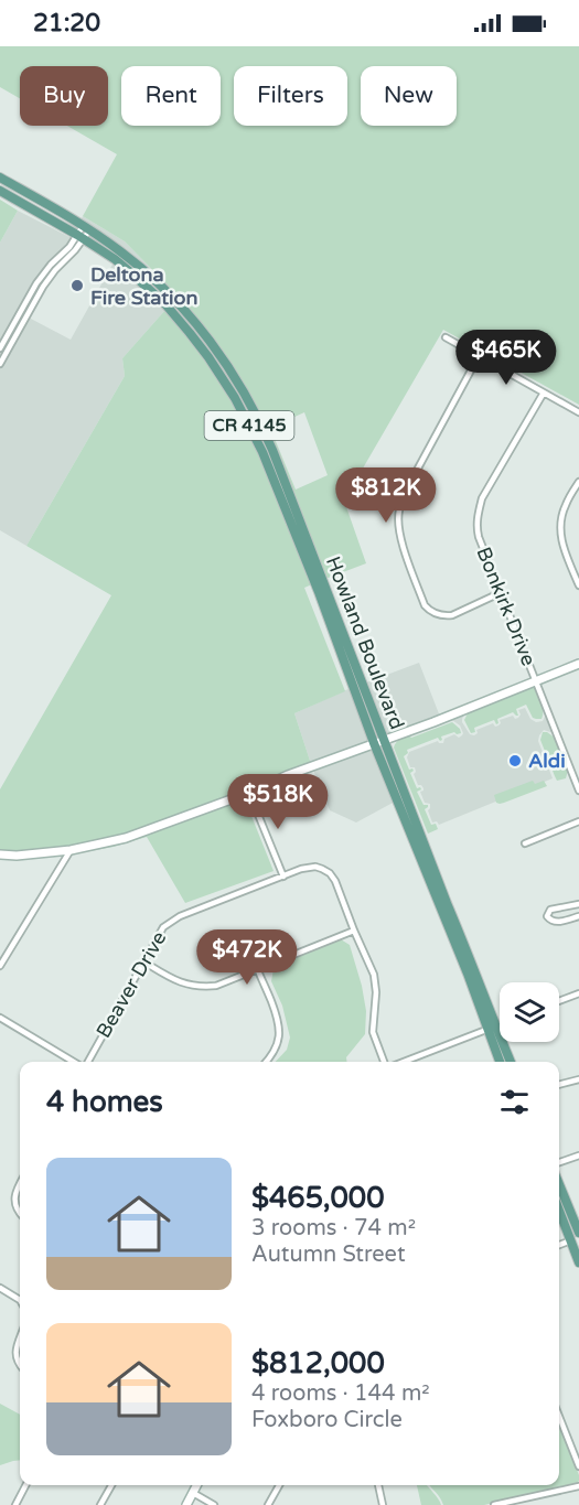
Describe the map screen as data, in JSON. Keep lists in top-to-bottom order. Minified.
{"streets":{"main road":["CR 4145","Howland Boulevard"],"street":["Bonkirk Drive","Beaver Drive"]},"places":["Deltona Fire Station","Aldi"],"page":{"status":"21:20","chip":["Buy","Rent","Filters","New"],"price":["$465K","$812K","$518K","$472K"],"heading":"4 homes","list":[{"name":"$465,000","note":"3 rooms · 74 m² · Autumn Street"},{"name":"$812,000","note":"4 rooms · 144 m² · Foxboro Circle"}]}}
